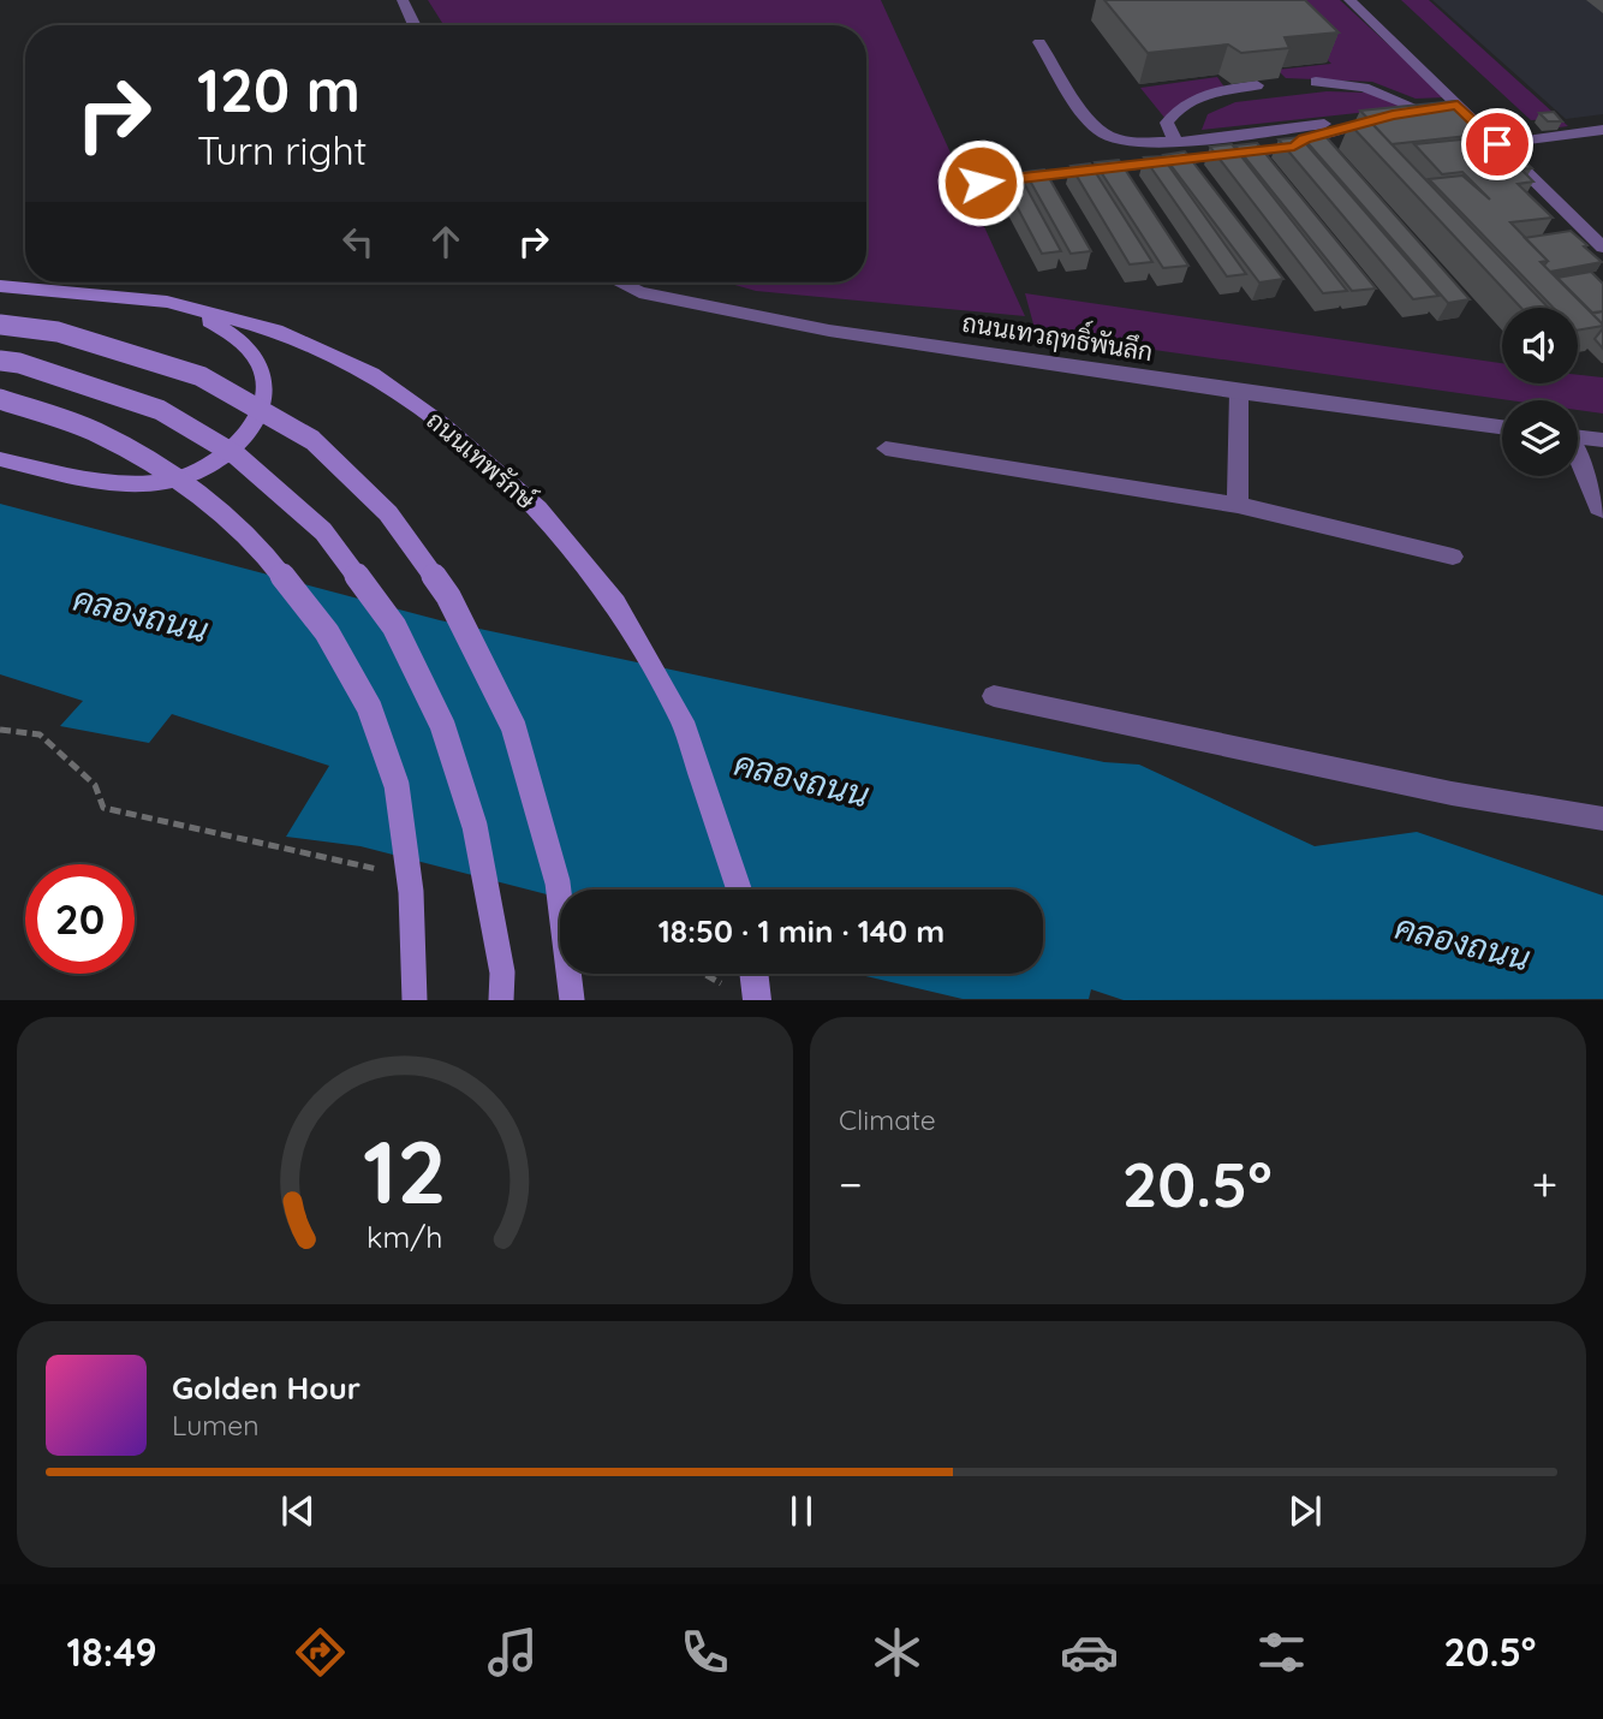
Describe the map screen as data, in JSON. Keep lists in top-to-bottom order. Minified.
{"streets":{"main road":["ถนนเทพรักษ์"],"street":["ถนนเทวฤทธิ์พันลึก"]},"water":["คลองถนน"],"page":{"turn":["120 m","Turn right"],"limit":"20","trip":"18:50 · 1 min · 140 m","tile":"Climate","heat":["−","20.5°","+"],"song":["Golden Hour","Lumen"],"tabs":["18:49","20.5°"],"gauge":["12","km/h"]}}
